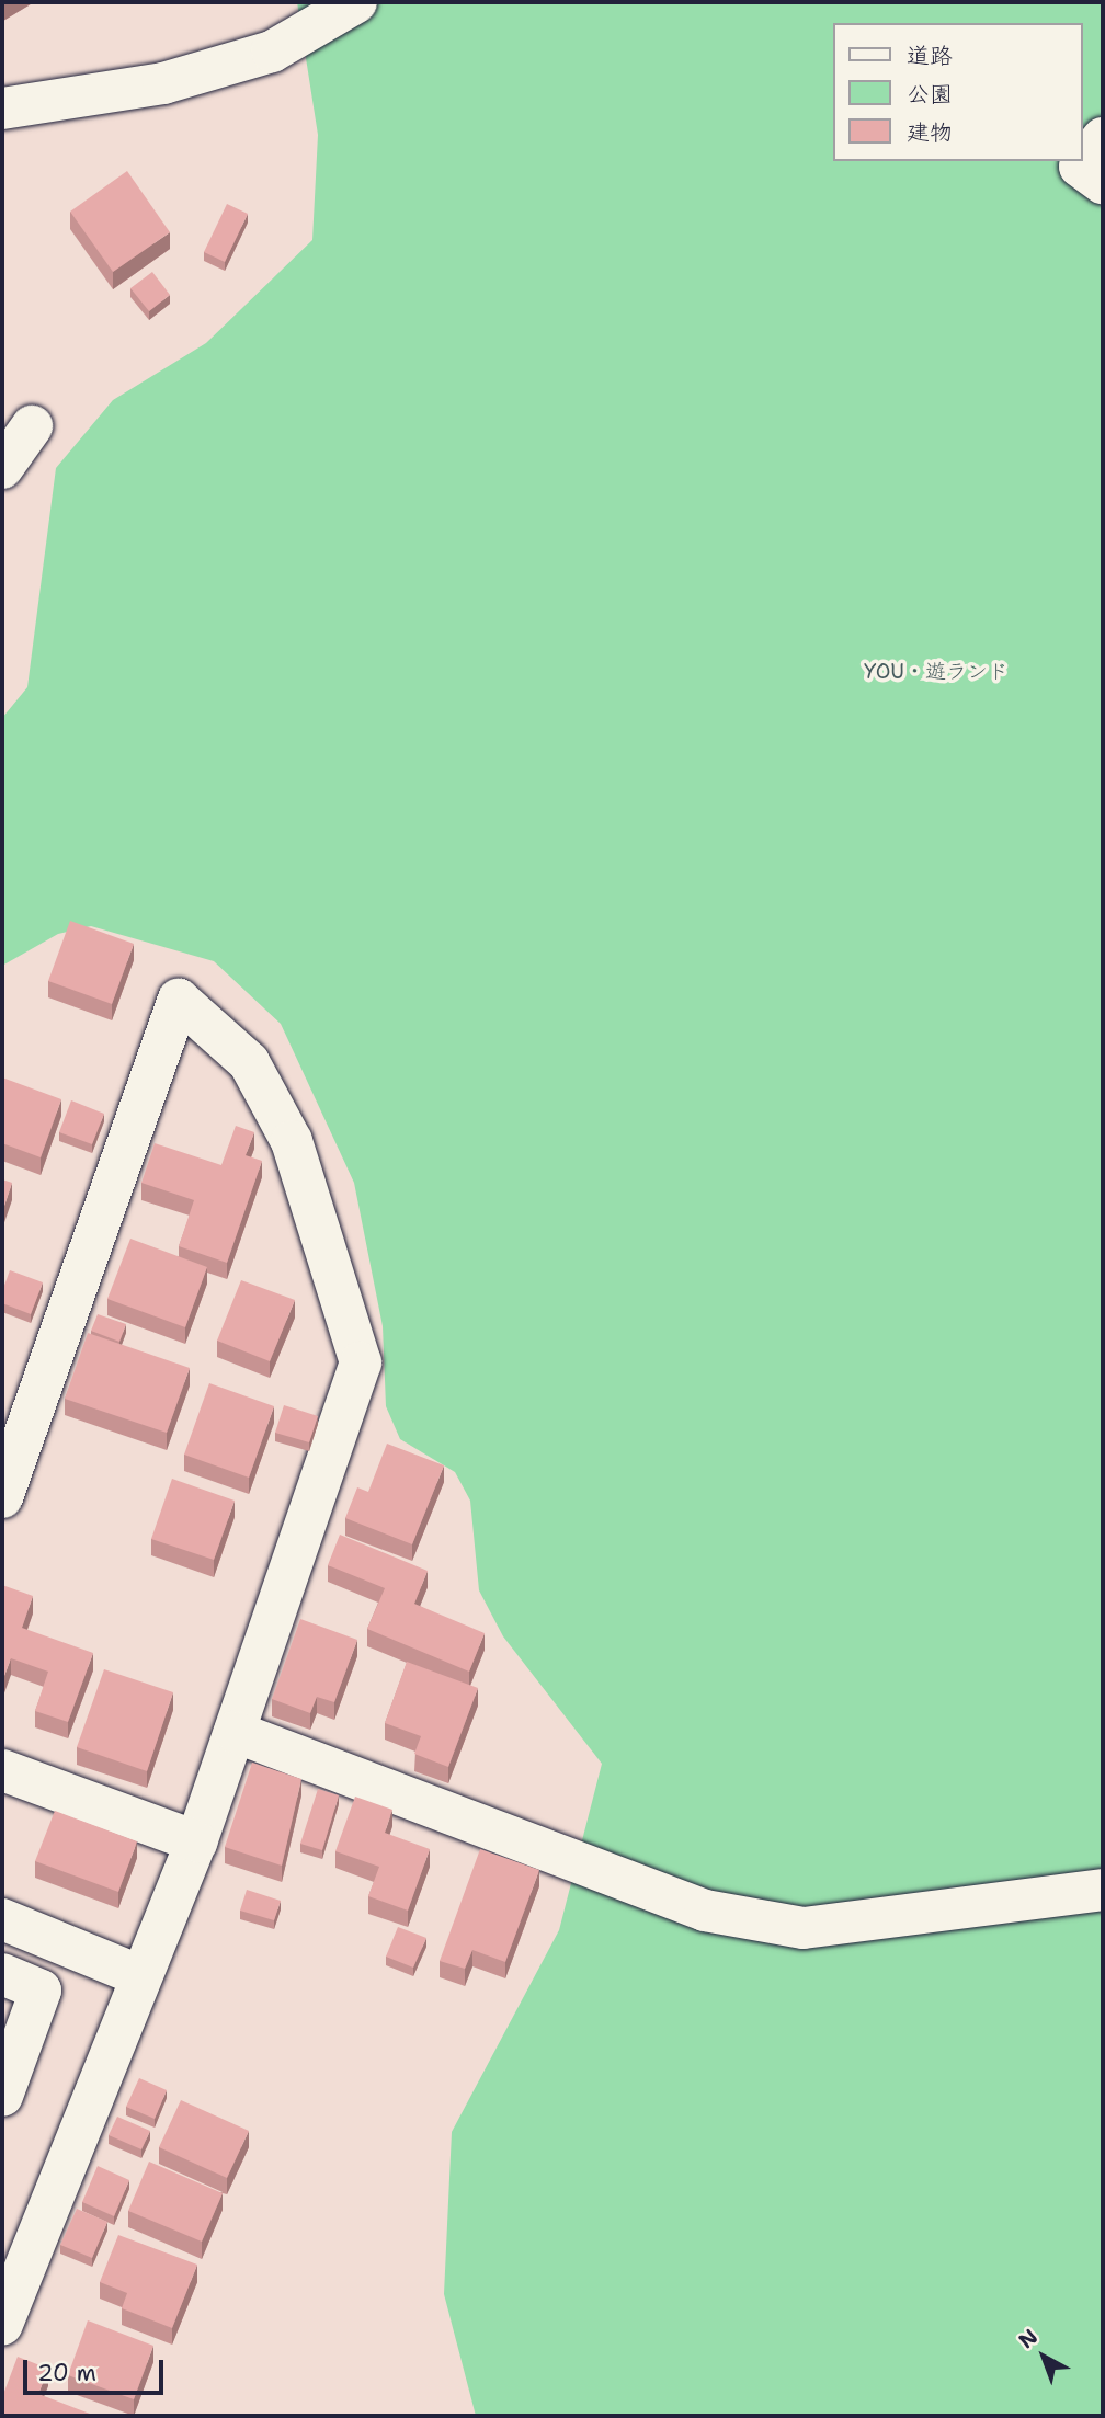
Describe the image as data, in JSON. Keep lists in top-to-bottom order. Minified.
{"parks":["YOU・遊ランド"],"legend":["道路","公園","建物"],"scale_bar":"20 m","north":"top left"}
